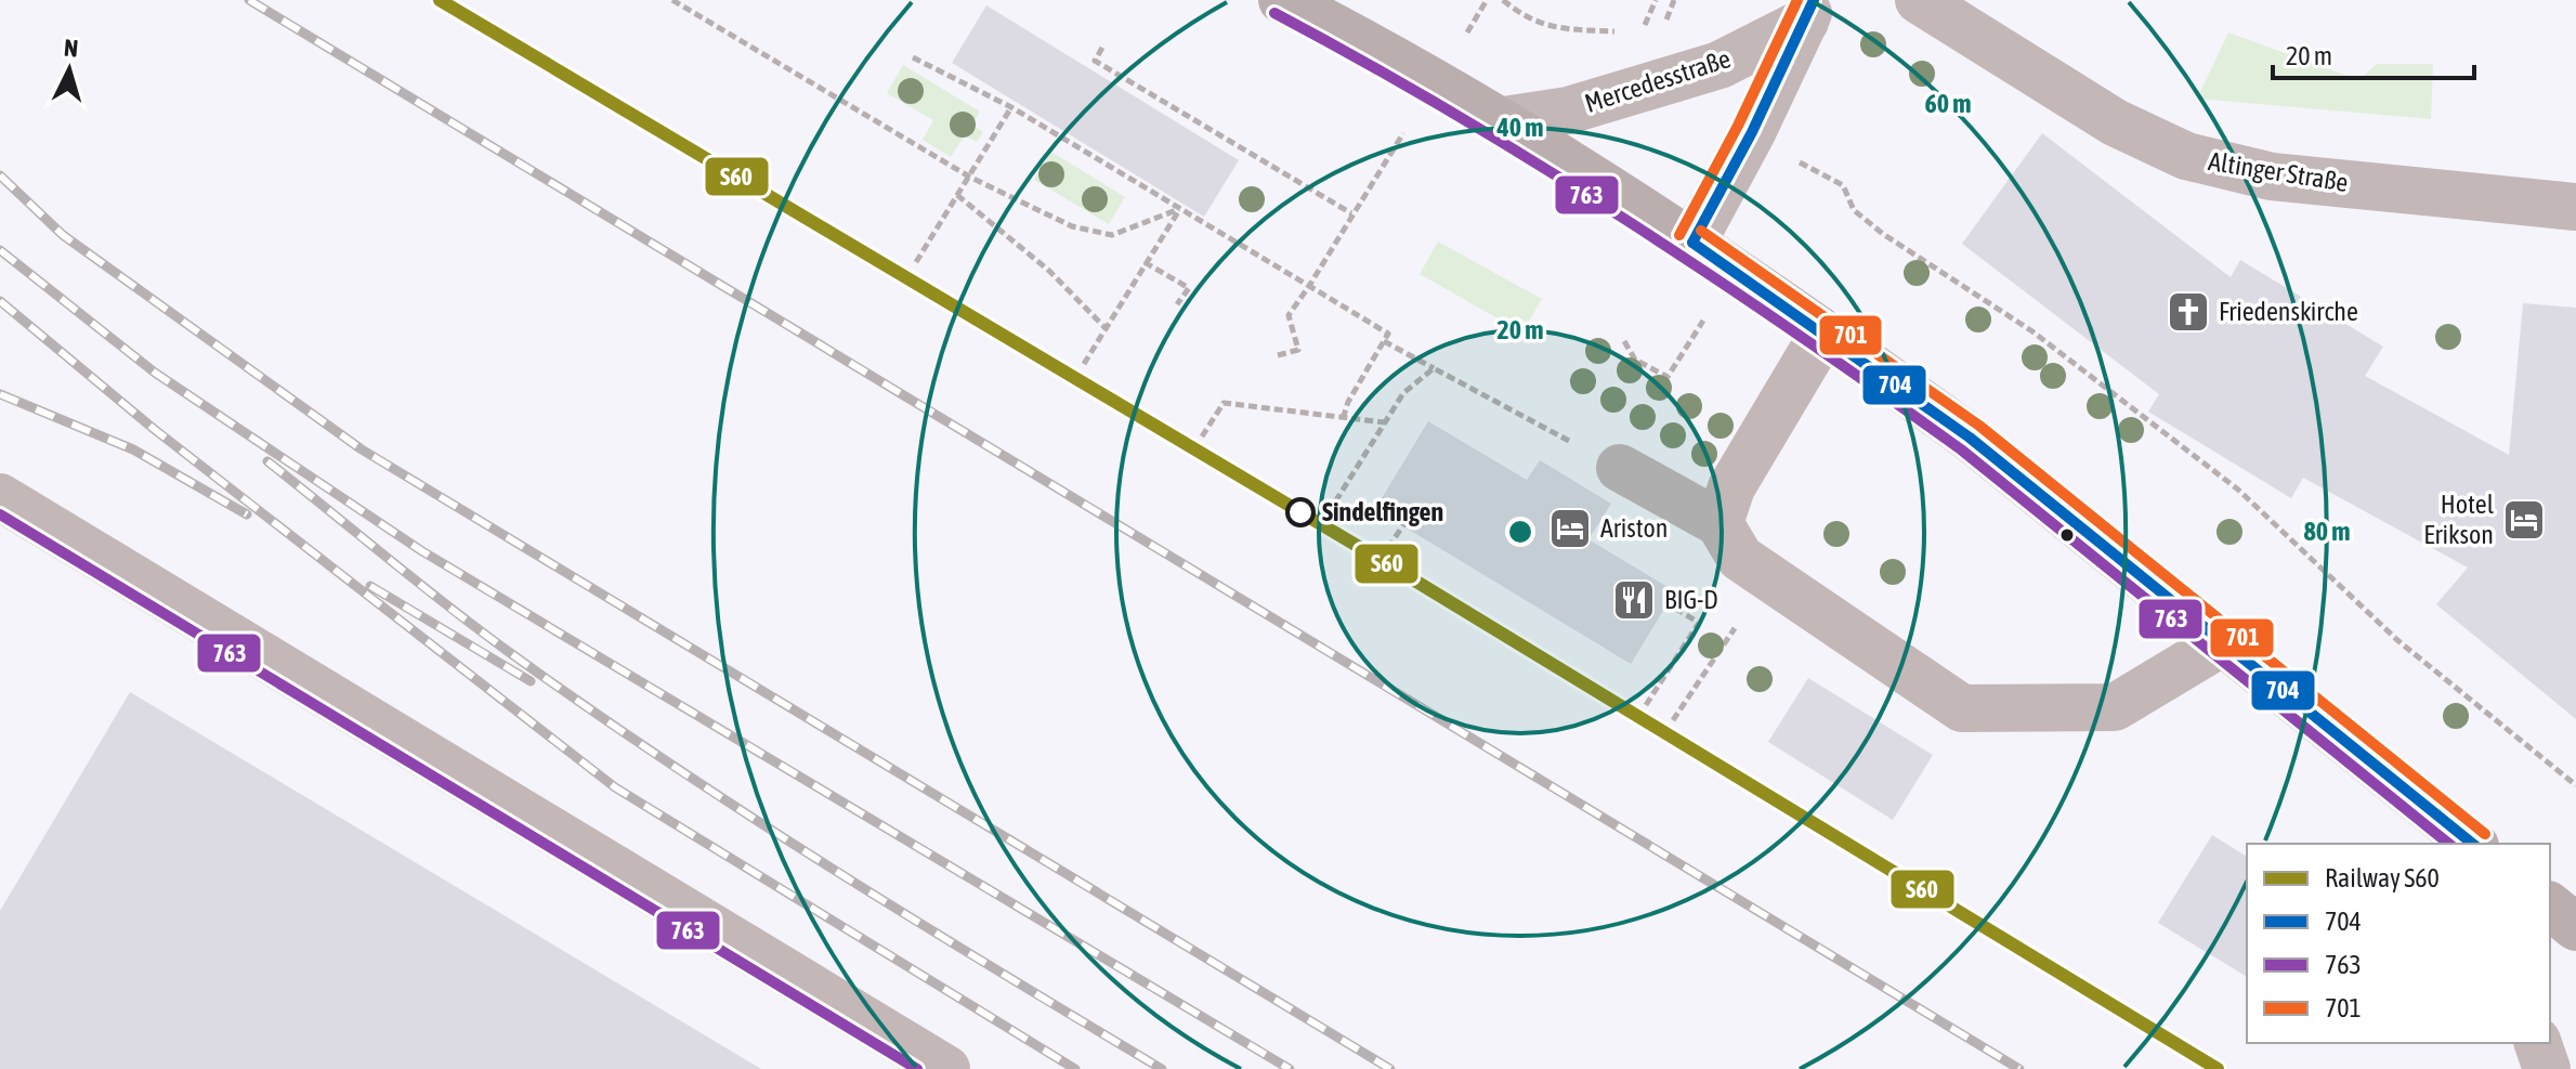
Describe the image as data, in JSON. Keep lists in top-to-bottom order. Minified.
{"streets":{"street":["Mercedesstraße","Altinger Straße"]},"places":{"church":["Friedenskirche"],"other":["Sindelfingen"],"hotel":["Hotel Erikson","Ariston"],"restaurant":["BIG-D"]},"lines":["rail line S60","transit line 704","transit line 701","transit line 763"],"legend":["Railway S60","704","763","701"],"scale_bar":"20 m","north":"top","rings":["60 m","40 m","20 m","80 m"]}
